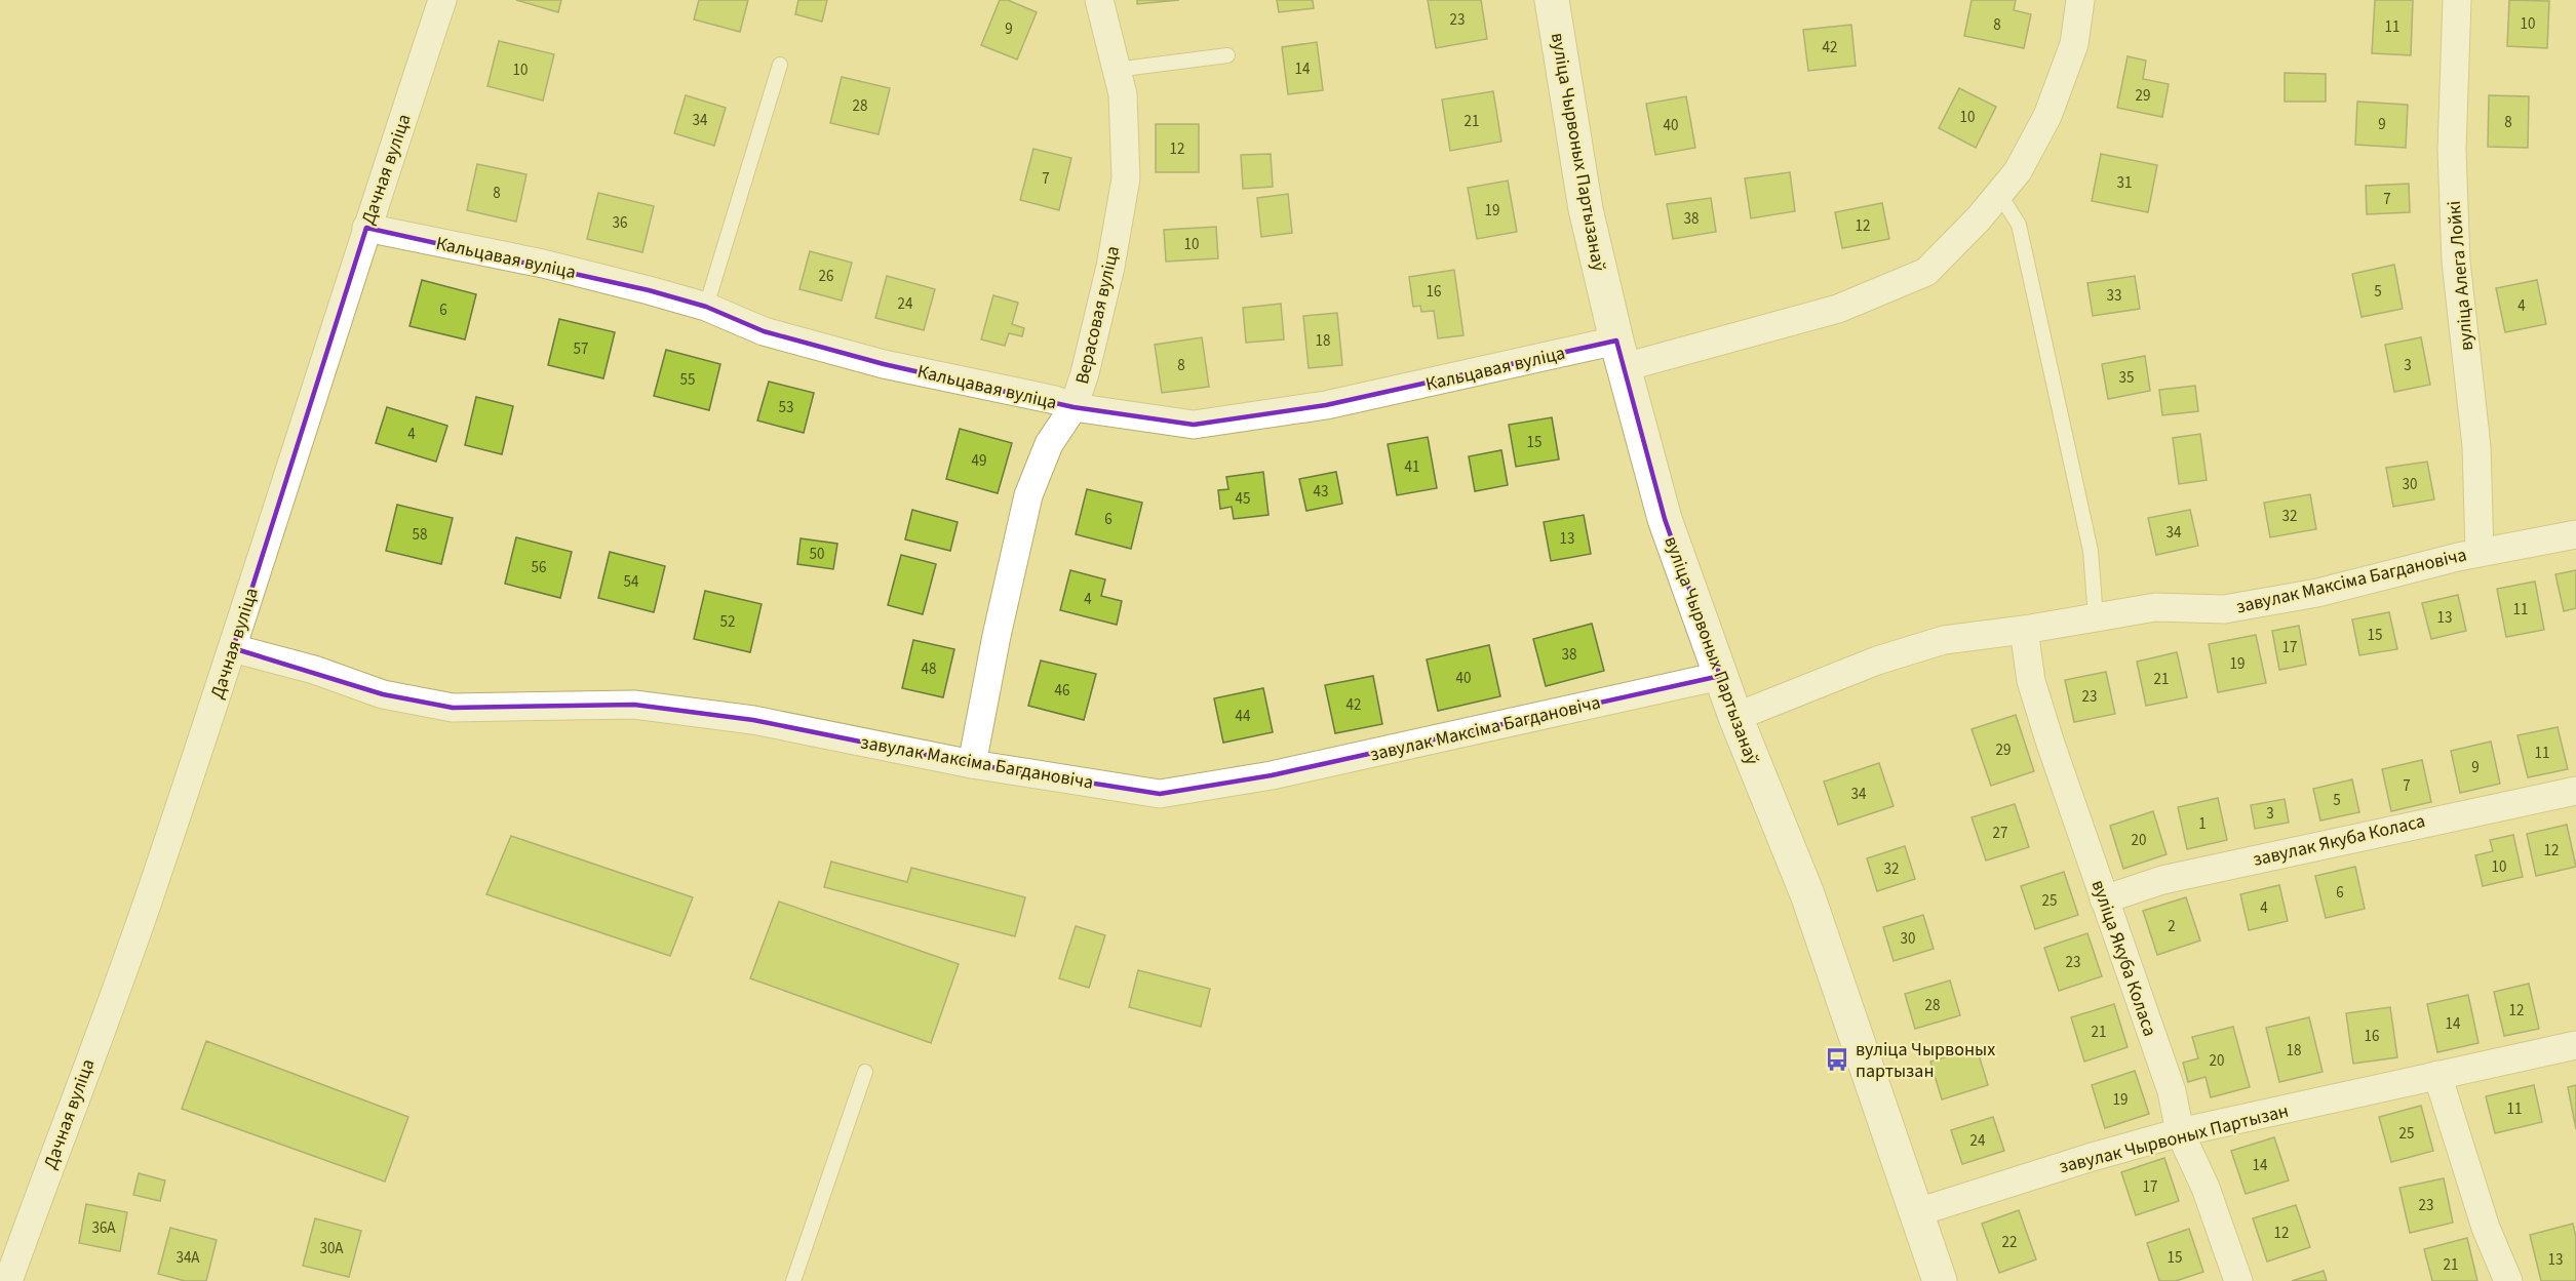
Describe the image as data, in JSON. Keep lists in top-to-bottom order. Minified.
{"streets":{"street":["вуліца Чырвоных Партызанаў","Дачная вуліца","Кальцавая вуліца","вуліца Алега Лойкі","Верасовая вуліца","завулак Максіма Багдановіча","завулак Якуба Коласа","вуліца Якуба Коласа","завулак Чырвоных Партызан"]},"crossings":[["вуліца Чырвоных Партызанаў","Кальцавая вуліца"],["вуліца Чырвоных Партызанаў","завулак Максіма Багдановіча"],["вуліца Чырвоных Партызанаў","завулак Чырвоных Партызан"],["Дачная вуліца","Кальцавая вуліца"],["Дачная вуліца","завулак Максіма Багдановіча"],["Кальцавая вуліца","Верасовая вуліца"],["вуліца Алега Лойкі","завулак Максіма Багдановіча"],["Верасовая вуліца","завулак Максіма Багдановіча"],["завулак Максіма Багдановіча","вуліца Якуба Коласа"],["завулак Якуба Коласа","вуліца Якуба Коласа"],["вуліца Якуба Коласа","завулак Чырвоных Партызан"]],"places":{"bus stop":["вуліца Чырвоных партызан"]},"house_numbers":["23","10","8","11","9","42","14","10","29","28","10","34","21","8","9","40","12","7","31","8","7","19","38","36","12","10","26","16","5","33","24","4","6","18","57","8","3","35","55","53","4","15","49","41","30","43","45","32","6","34","58","13","50","56","54","4","11","13","52","15","17","38","19","48","40","21","46","23","42","44","29","11","9","7","34","5","3","1","27","20","12","10","32","6","25","4","2","30","23","28","12","14","21","16","18","20","19","11","25","24","14","17","23","36А","12","22","30А","34А","15","13","21"]}
